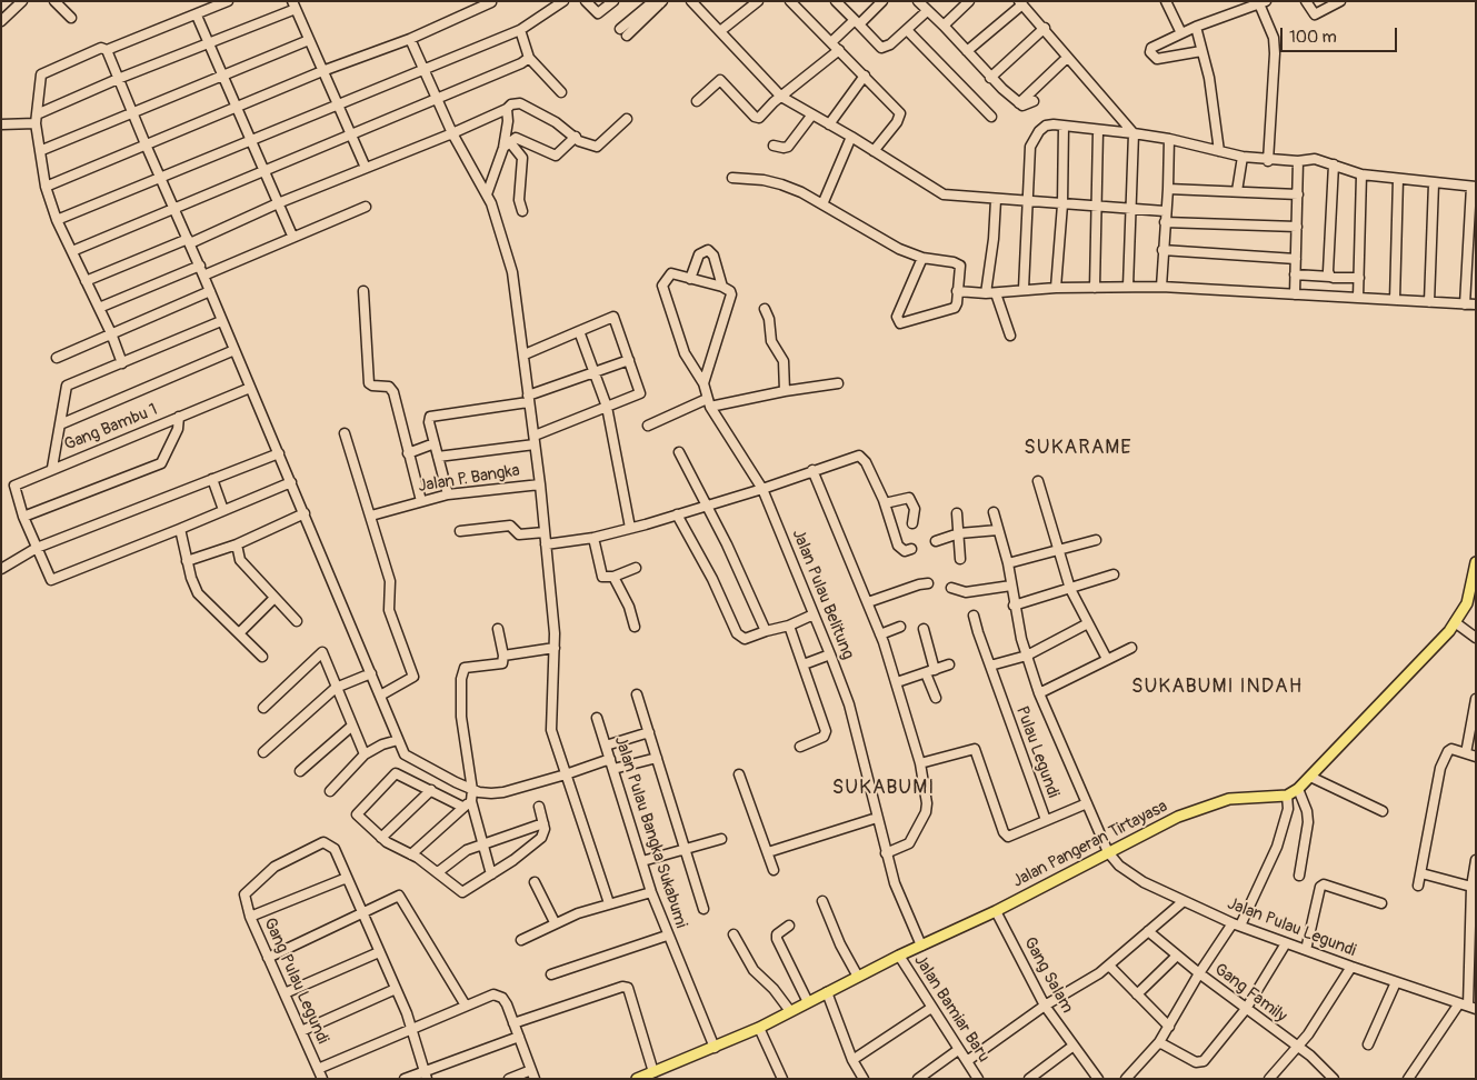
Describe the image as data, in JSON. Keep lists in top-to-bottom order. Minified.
{"streets":{"main road":["Jalan Pangeran Tirtayasa"],"street":["Gang Bambu 1","Jalan P. Bangka","Jalan Pulau Belitung","Pulau Legundi","Jalan Pulau Bangka Sukabumi","Jalan Pulau Legundi","Gang Salam","Gang Pulau Legundi","Gang Family","Jalan Bamiar Baru"]},"crossings":[["Jalan Pulau Belitung","Jalan Pangeran Tirtayasa"],["Jalan Pulau Bangka Sukabumi","Jalan Pangeran Tirtayasa"],["Jalan Pangeran Tirtayasa","Jalan Pulau Legundi"],["Jalan Pangeran Tirtayasa","Gang Salam"],["Jalan Pangeran Tirtayasa","Jalan Bamiar Baru"]],"districts":["SUKARAME","SUKABUMI INDAH","SUKABUMI"],"scale_bar":"100 m"}
